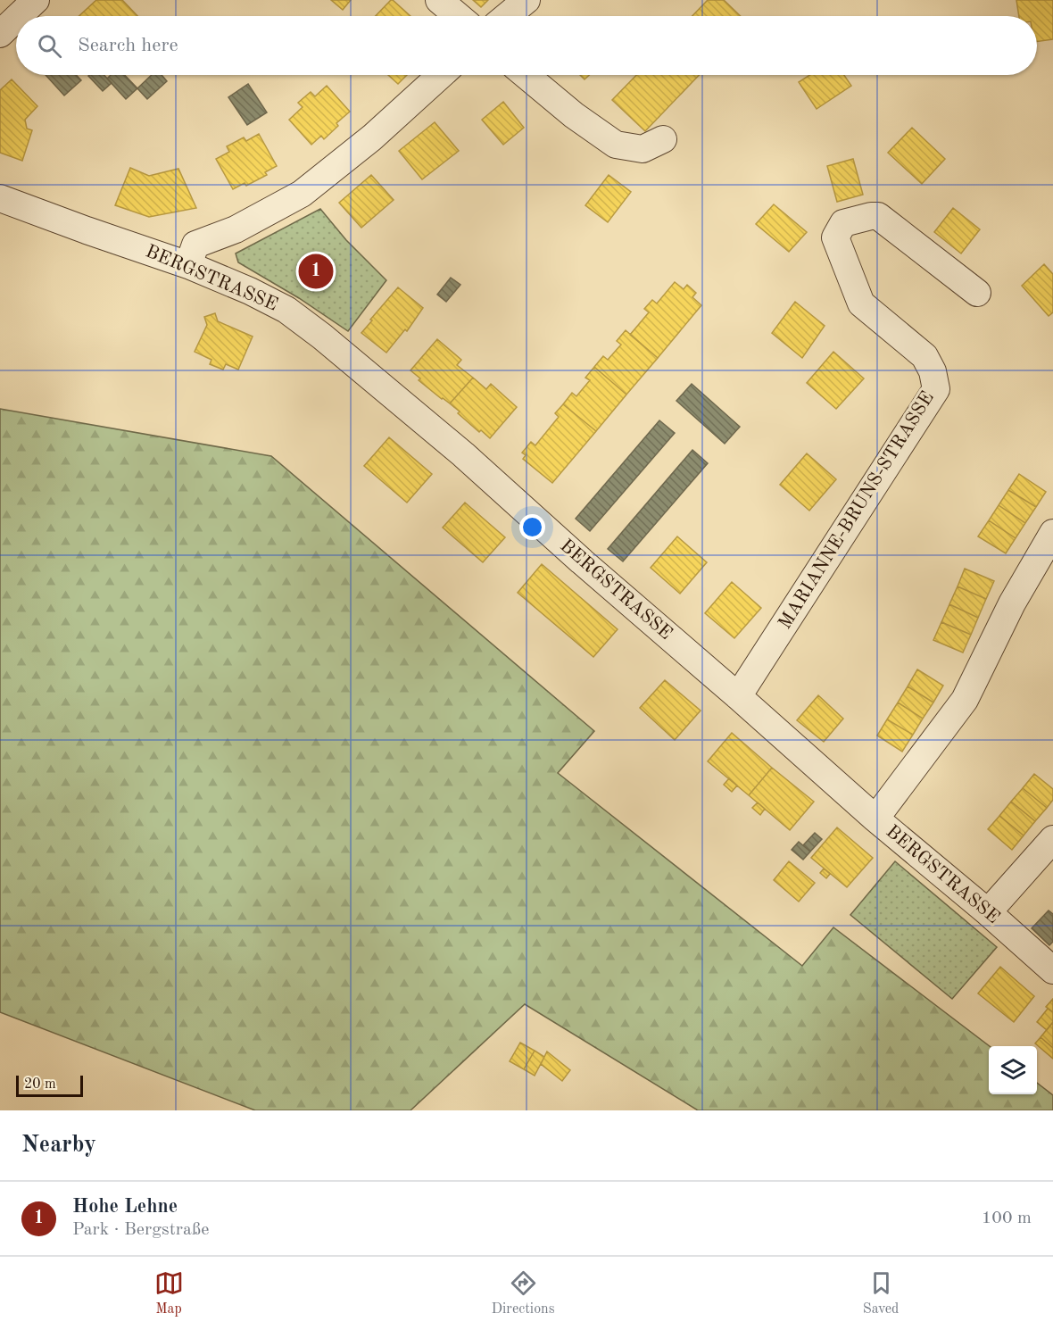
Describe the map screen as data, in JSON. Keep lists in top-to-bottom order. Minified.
{"streets":{"street":["BERGSTRASSE","MARIANNE-BRUNS-STRASSE"]},"crossings":[["BERGSTRASSE","MARIANNE-BRUNS-STRASSE"]],"scale_bar":"20 m","page":{"search":"Search here","pins":"1","scale":"20 m","heading":"Nearby","list":[{"mark":"1","name":"Hohe Lehne","note":"Park · Bergstraße","value":"100 m"}],"nav":["Map","Directions","Saved"]}}
